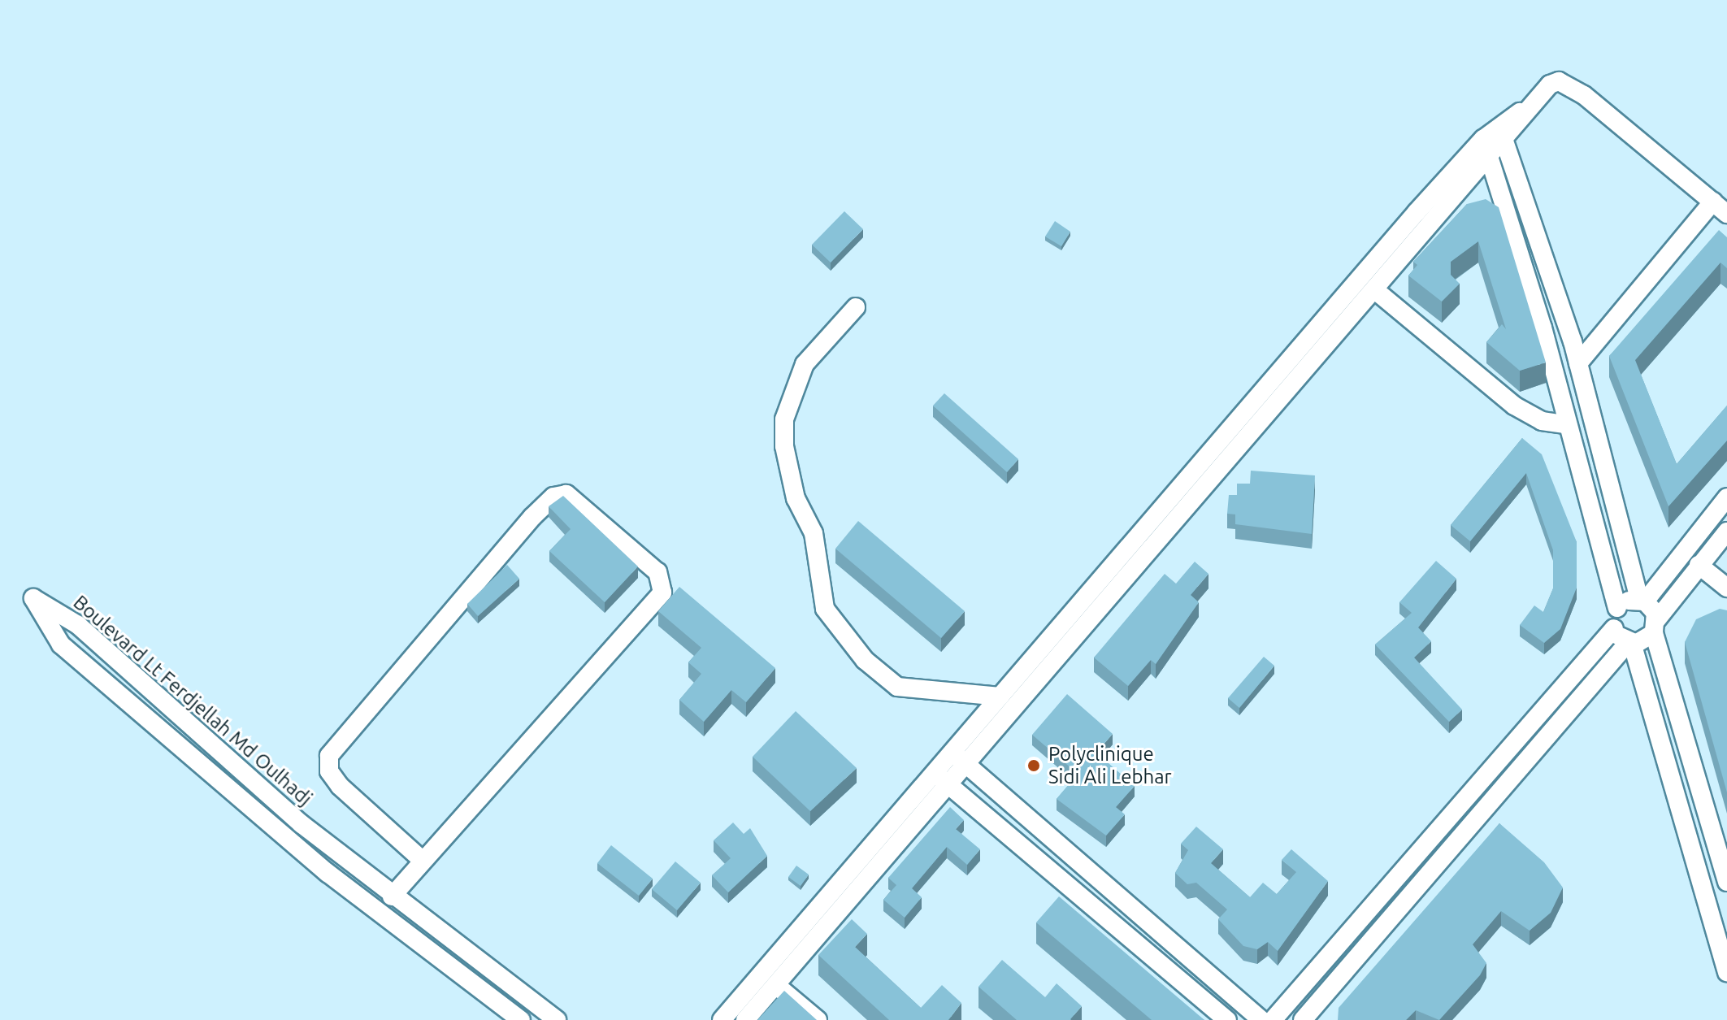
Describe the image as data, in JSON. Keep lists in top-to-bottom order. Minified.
{"streets":{"street":["Boulevard Lt Ferdjellah Md Oulhadj"]},"places":["Polyclinique Sidi Ali Lebhar"]}
